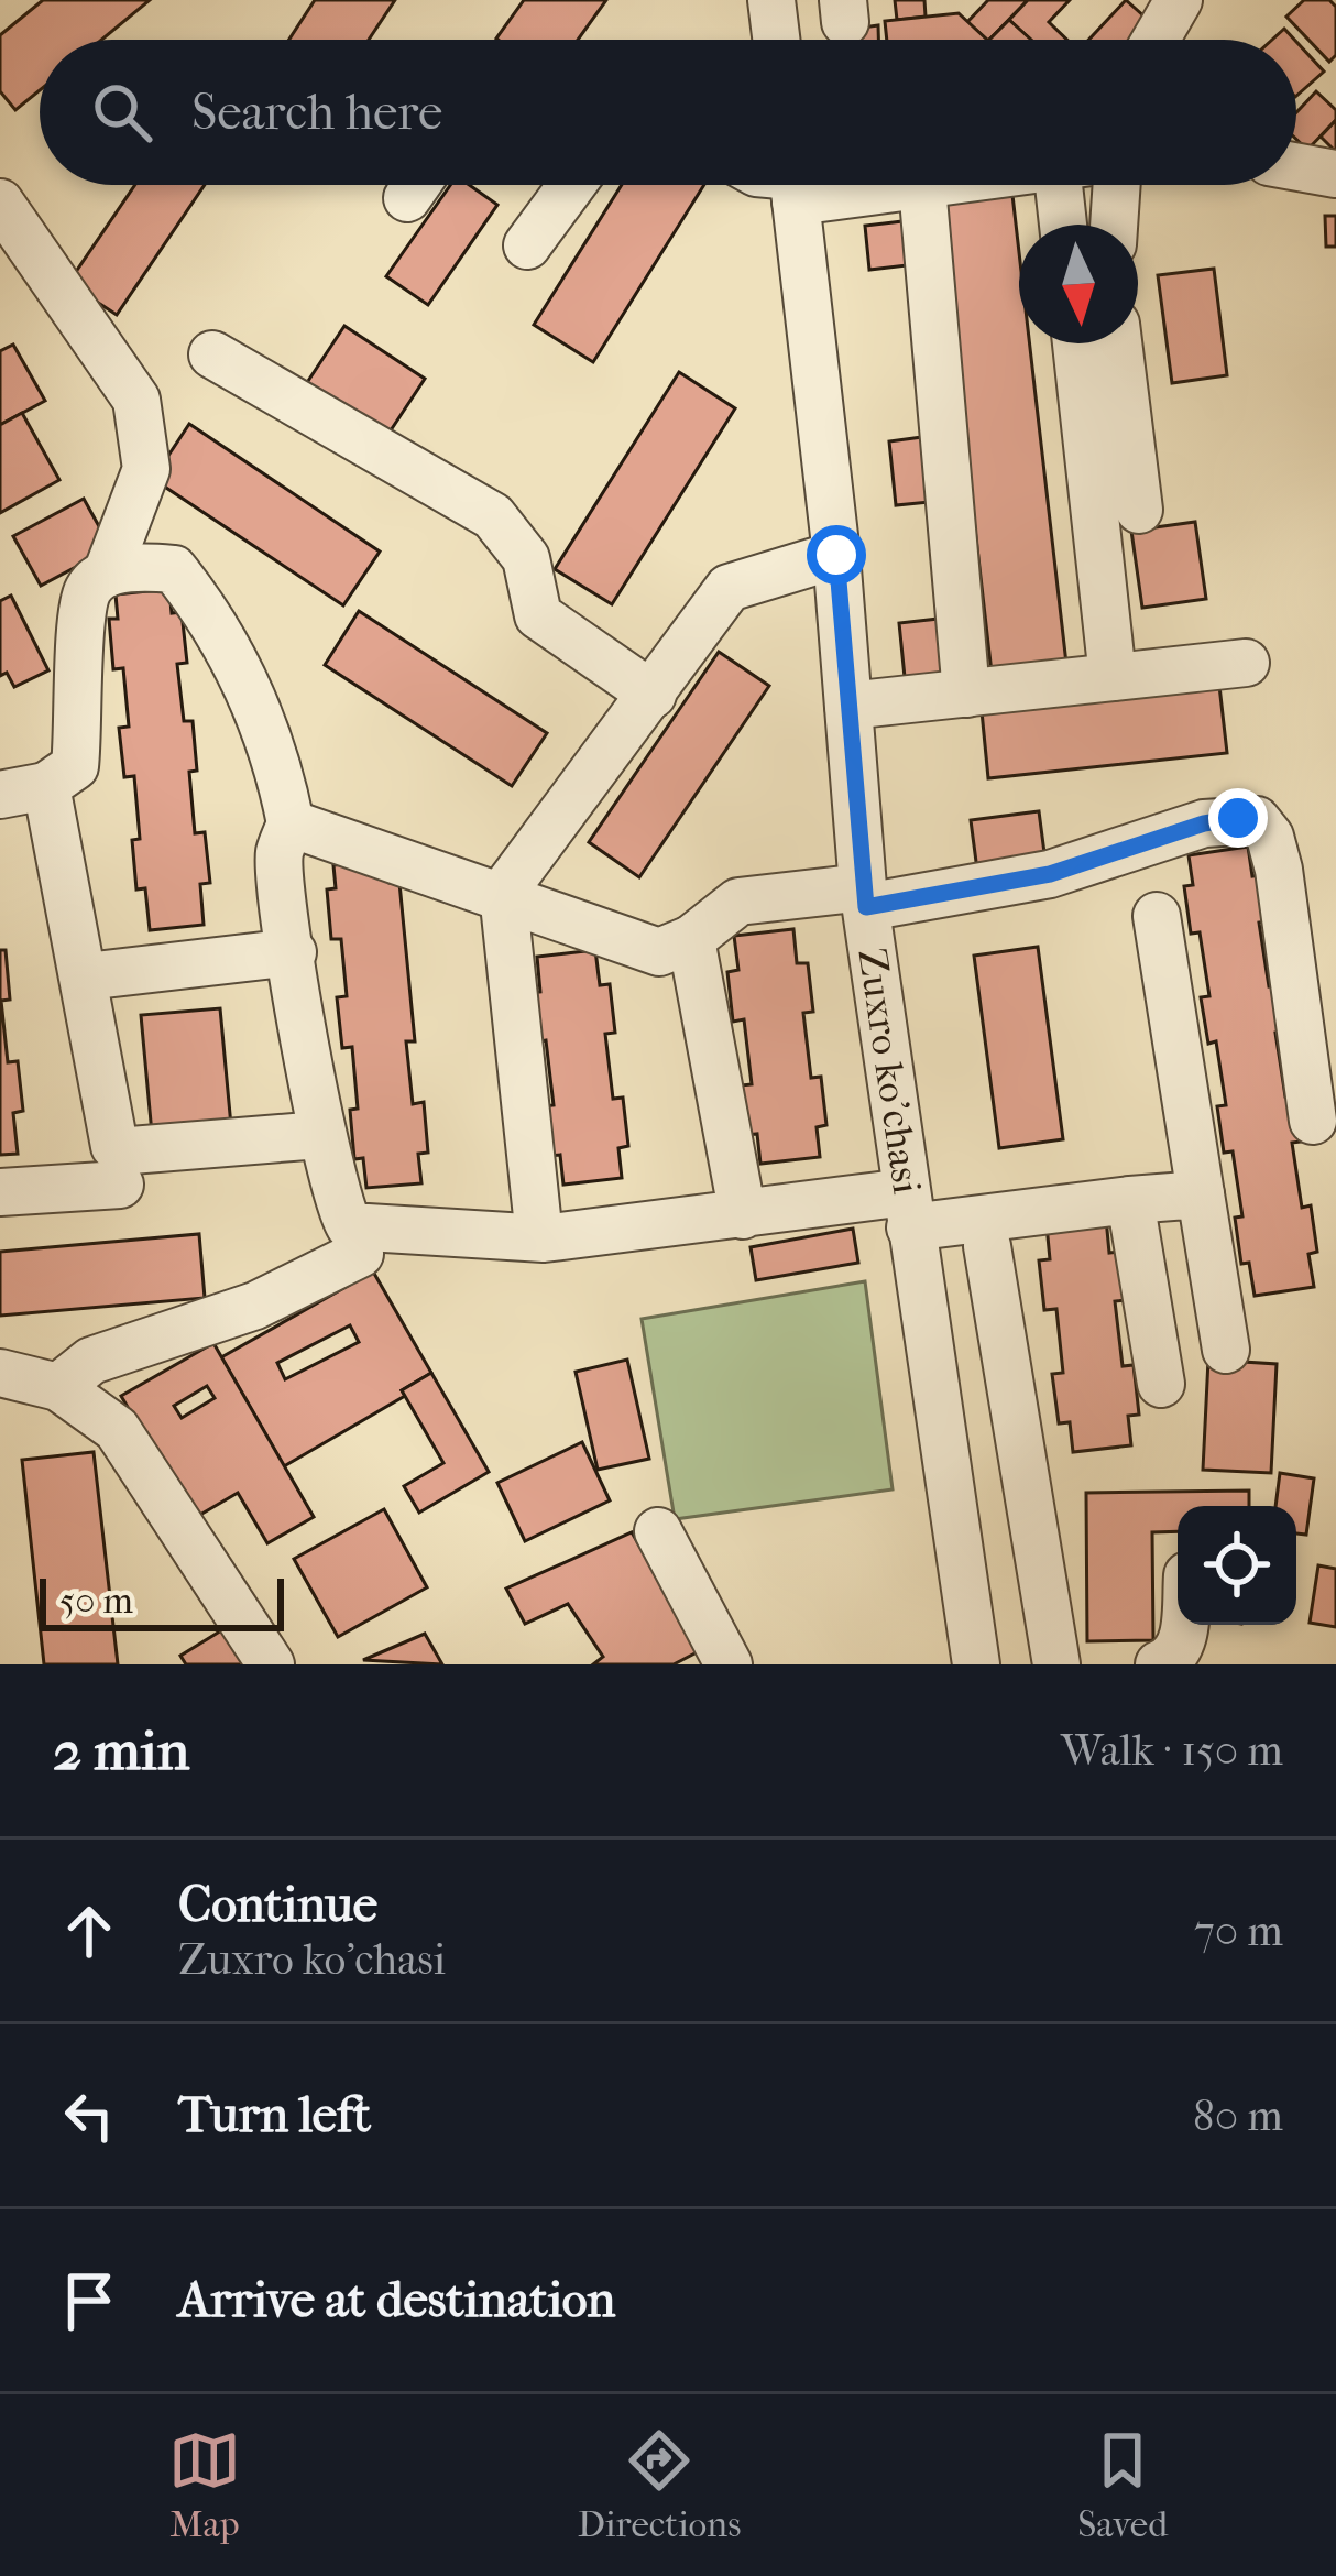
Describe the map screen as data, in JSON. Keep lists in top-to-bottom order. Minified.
{"streets":{"street":["Zuxro ko'chasi"]},"scale_bar":"50 m","north":"bottom","page":{"search":"Search here","scale":"50 m","heading":["2 min","Walk · 150 m"],"list":[["Continue","Zuxro ko'chasi","70 m"],["Turn left","80 m"],"Arrive at destination"],"nav":["Map","Directions","Saved"]}}
